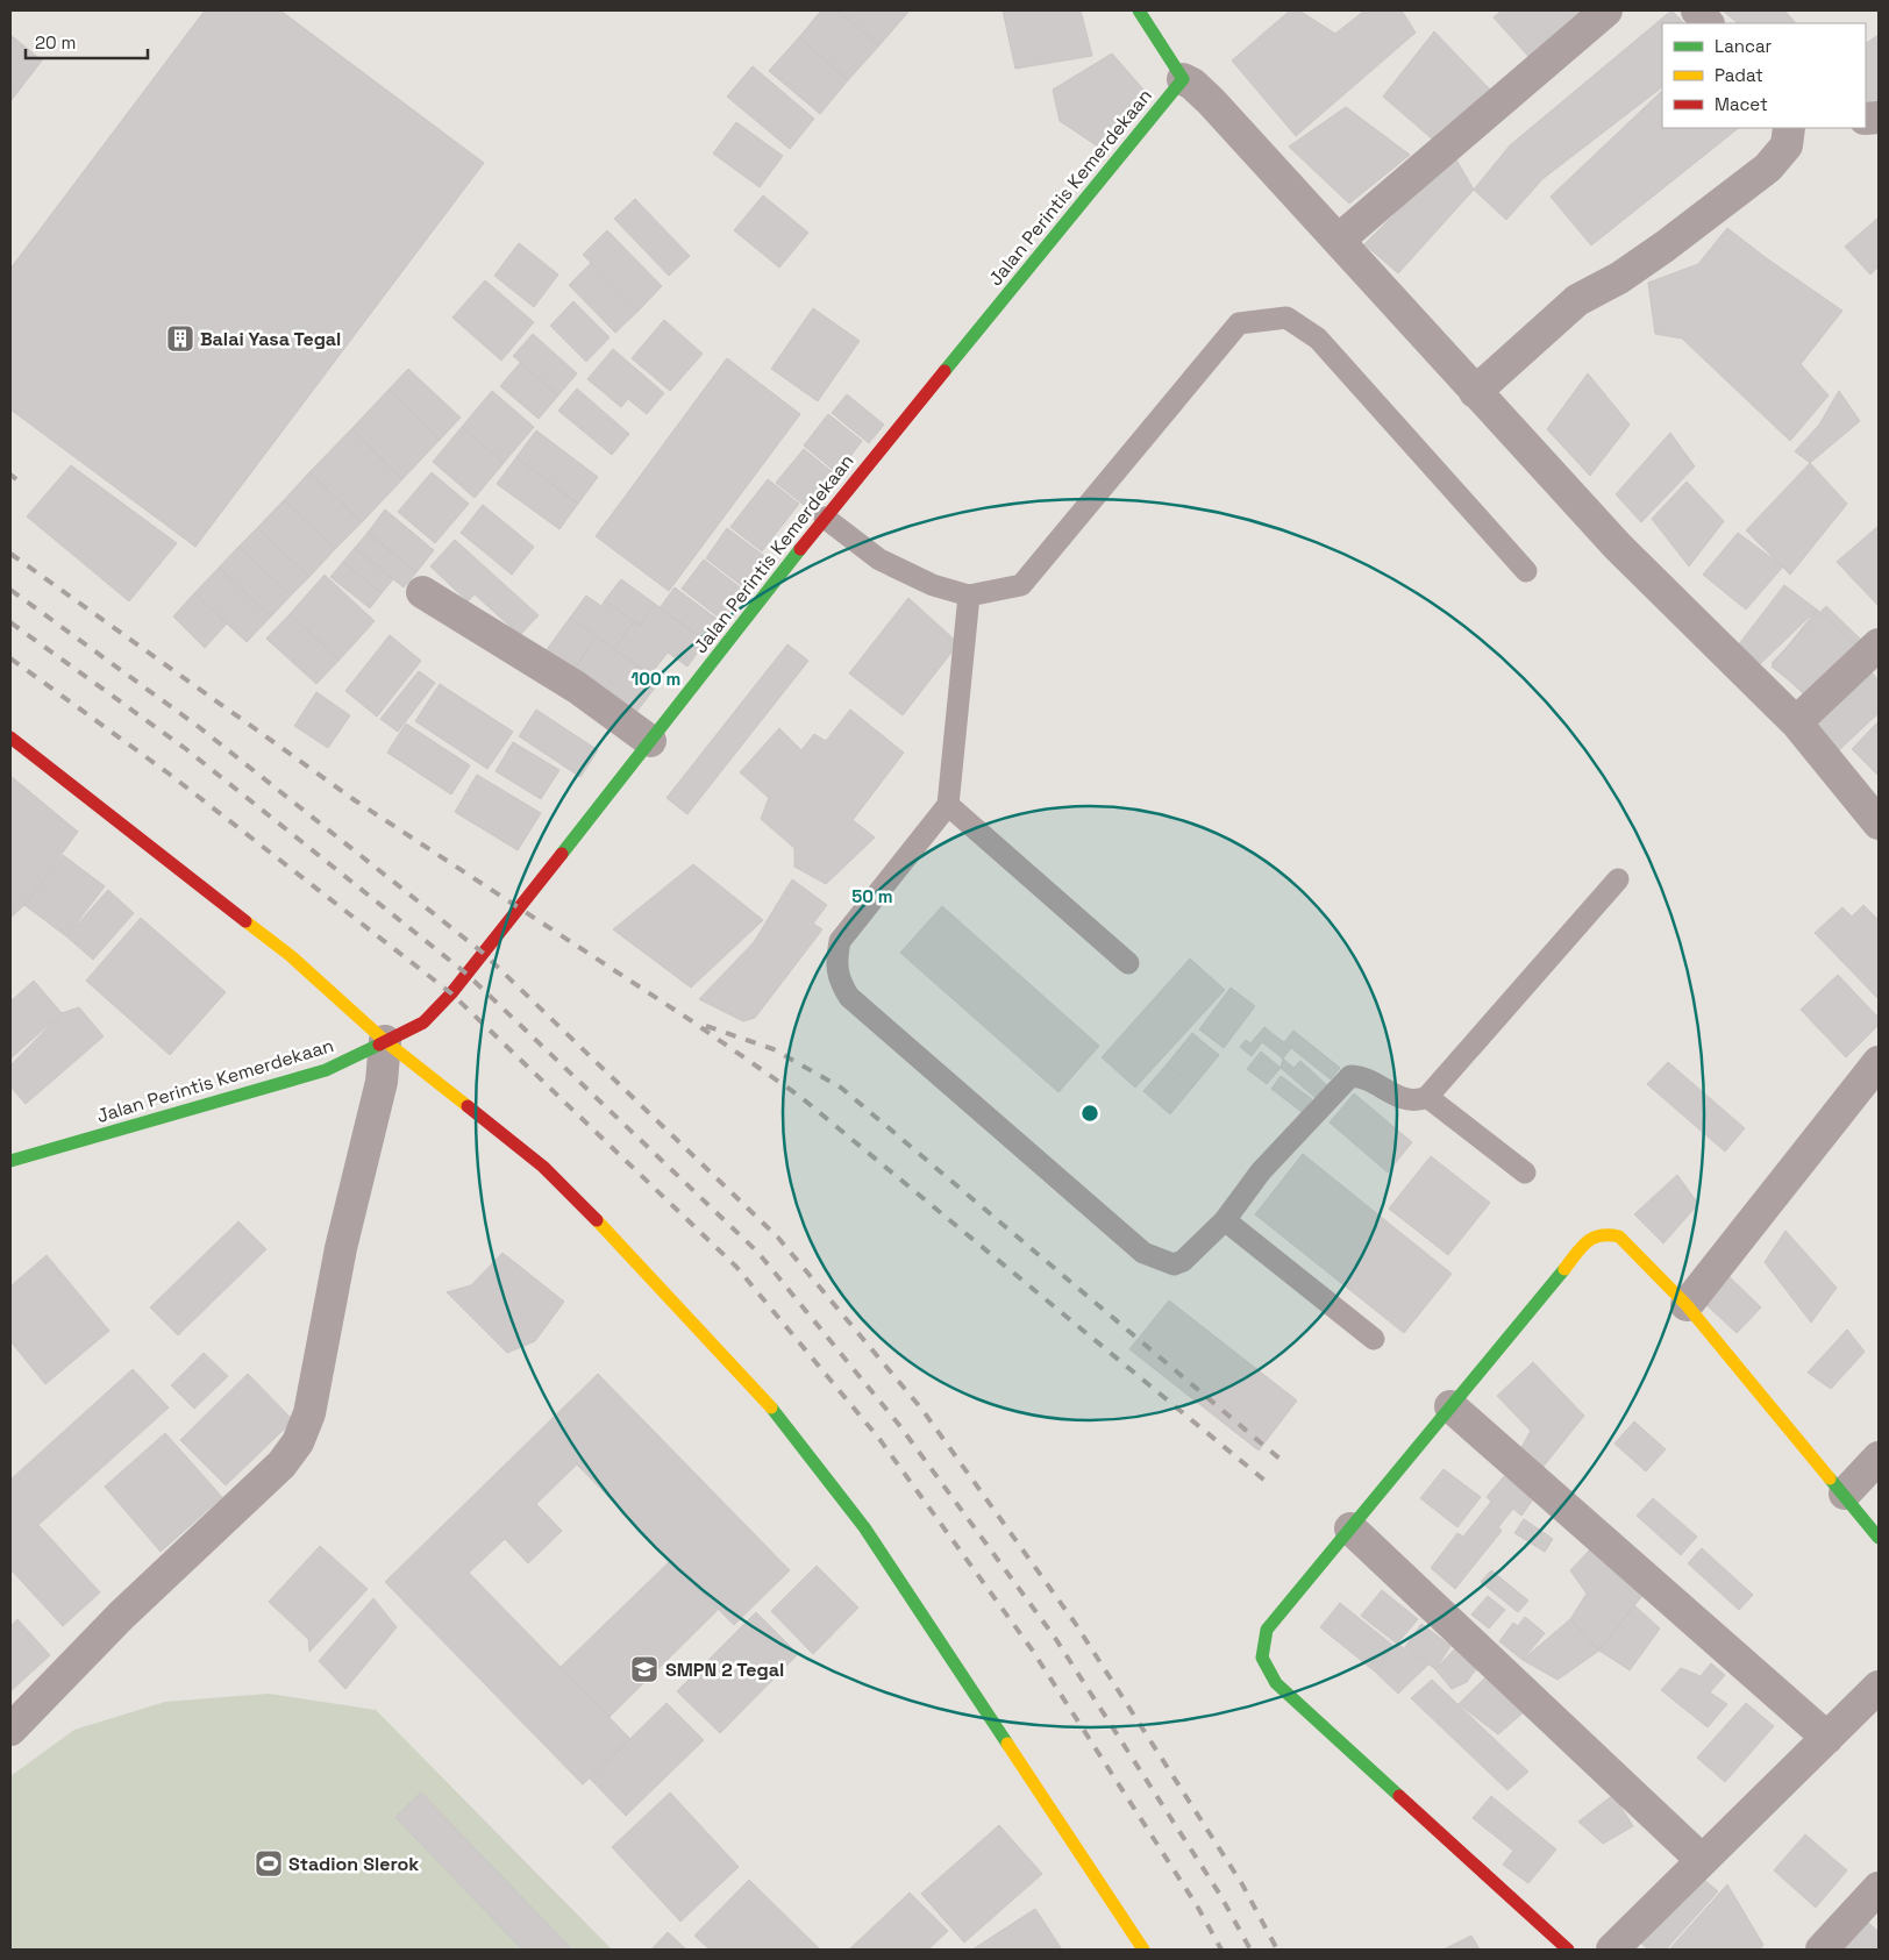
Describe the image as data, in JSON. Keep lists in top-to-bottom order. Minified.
{"streets":{"street":["Jalan Perintis Kemerdekaan"]},"places":{"building":["Balai Yasa Tegal"],"school or university":["SMPN 2 Tegal"],"sports":["Stadion Slerok"]},"legend":["Lancar","Padat","Macet"],"scale_bar":"20 m","rings":["100 m","50 m"]}
